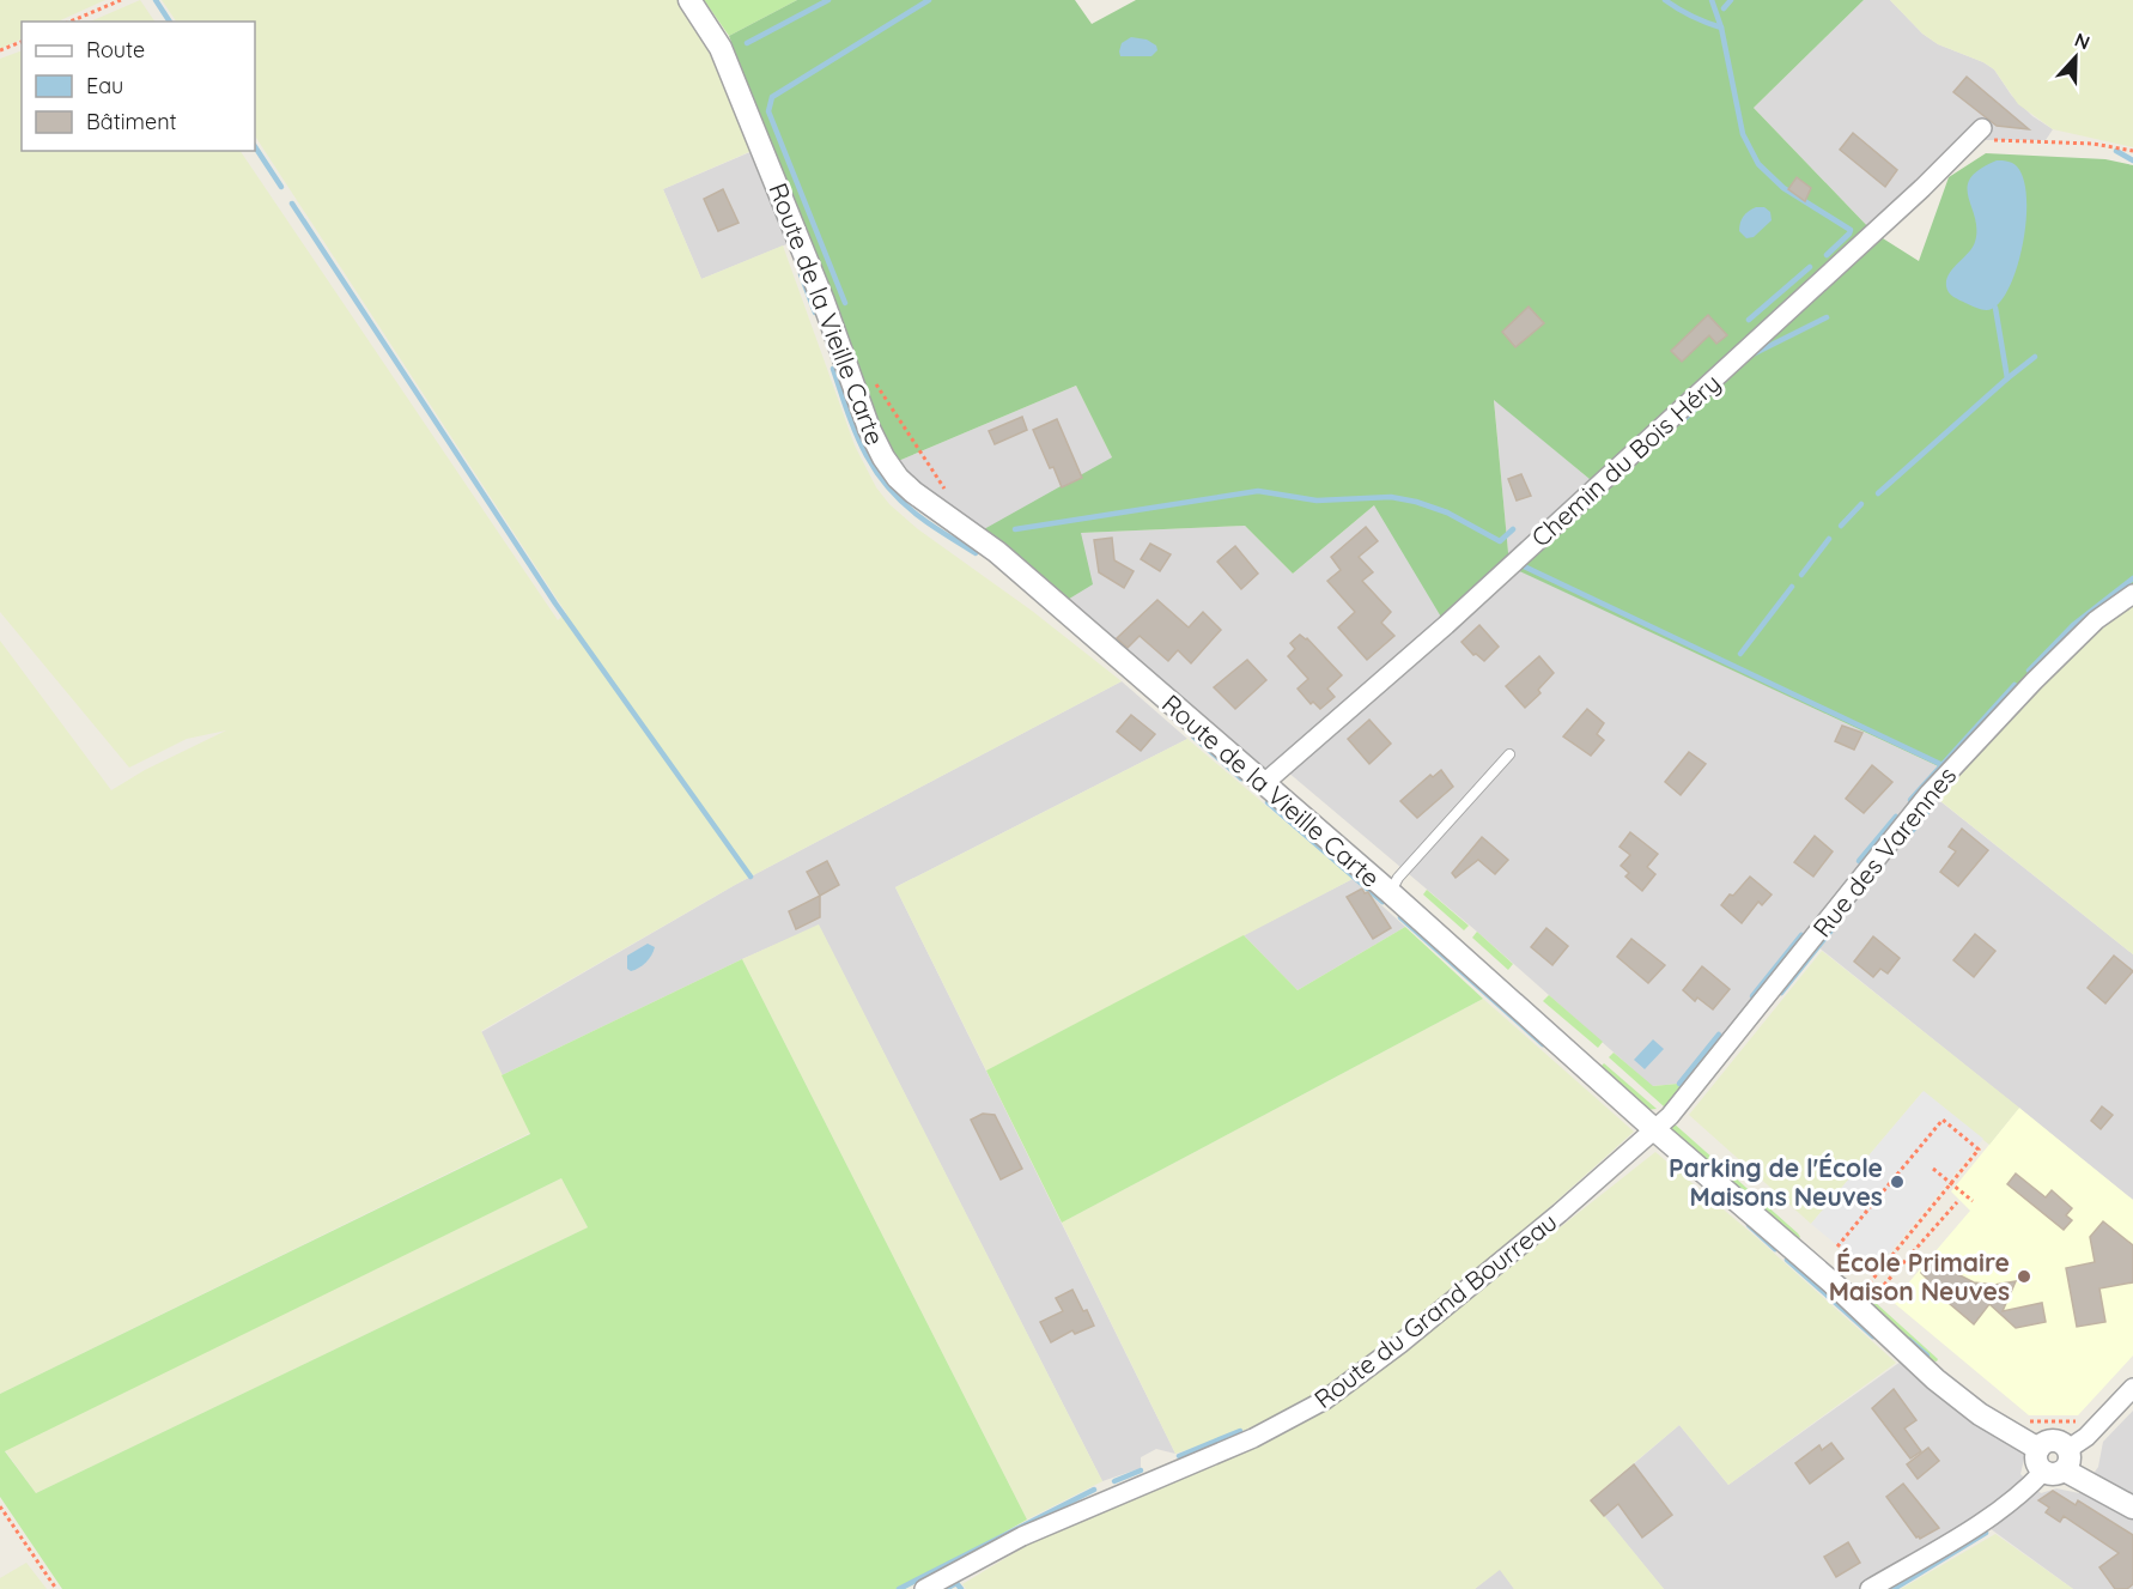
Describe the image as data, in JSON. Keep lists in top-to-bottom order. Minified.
{"streets":{"street":["Route de la Vieille Carte","Chemin du Bois Héry","Rue des Varennes","Route du Grand Bourreau"]},"crossings":[["Route de la Vieille Carte","Chemin du Bois Héry"],["Route de la Vieille Carte","Rue des Varennes"],["Route de la Vieille Carte","Route du Grand Bourreau"],["Rue des Varennes","Route du Grand Bourreau"]],"places":["Parking de l'École Maisons Neuves","École Primaire Maison Neuves"],"legend":["Route","Eau","Bâtiment"],"north":"top"}
